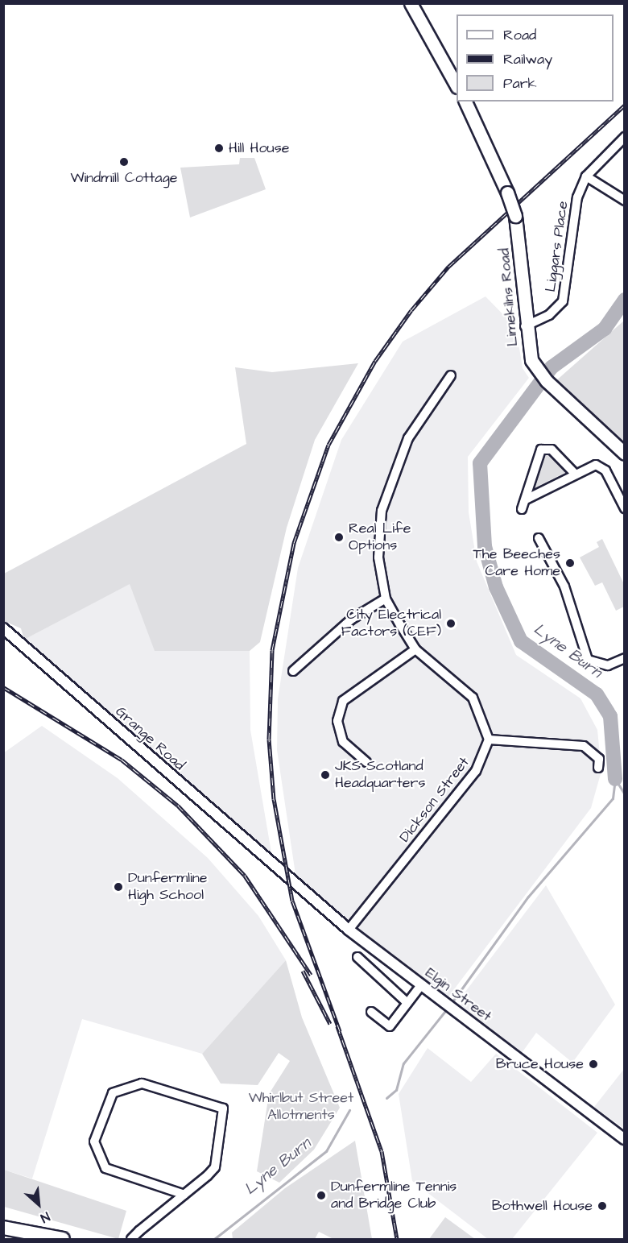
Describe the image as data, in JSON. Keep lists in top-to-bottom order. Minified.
{"streets":{"main road":["Limekilns Road"],"street":["Liggars Place","Grange Road","Dickson Street","Elgin Street"]},"crossings":[["Liggars Place","Limekilns Road"],["Grange Road","Elgin Street"],["Dickson Street","Elgin Street"]],"water":["Lyne Burn"],"parks":["Whirlbut Street Allotments"],"places":["Hill House","Windmill Cottage","Real Life Options","The Beeches Care Home","City Electrical Factors (CEF)","JKS Scotland Headquarters","Dunfermline High School","Bruce House","Dunfermline Tennis and Bridge Club","Bothwell House"],"legend":["Road","Railway","Park"],"north":"bottom right"}
